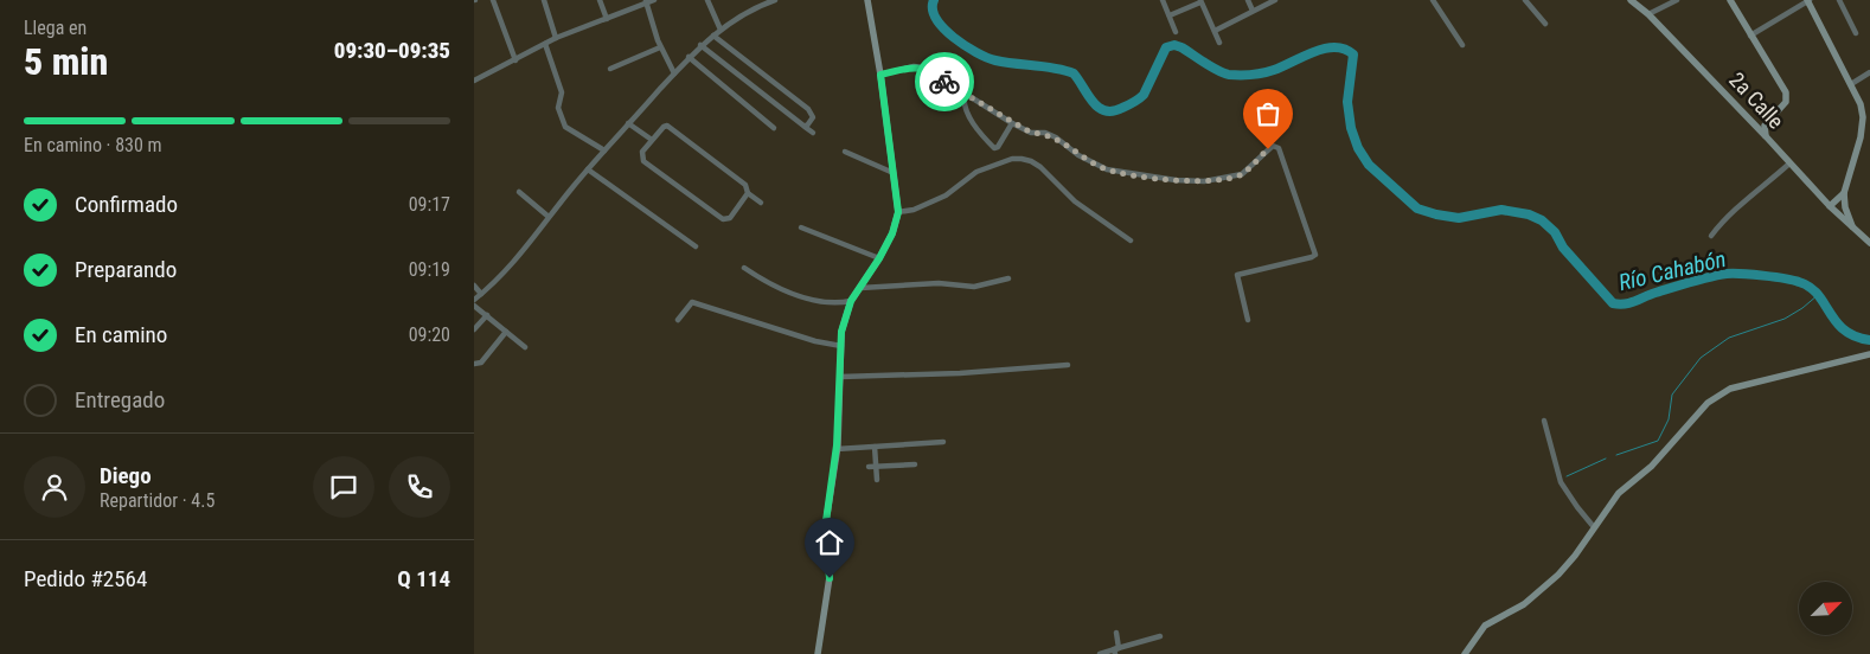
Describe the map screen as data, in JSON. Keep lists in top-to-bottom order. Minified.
{"streets":{"main road":["2a Calle"]},"water":["Río Cahabón"],"north":"top right","page":{"heading":["5 min","Llega en","09:30–09:35"],"panel":["Diego","Repartidor · 4.5","Pedido #2564","Q 114"],"bar":"En camino · 830 m","list":[["Confirmado","09:17"],["Preparando","09:19"],["En camino","09:20"],"Entregado"]}}
